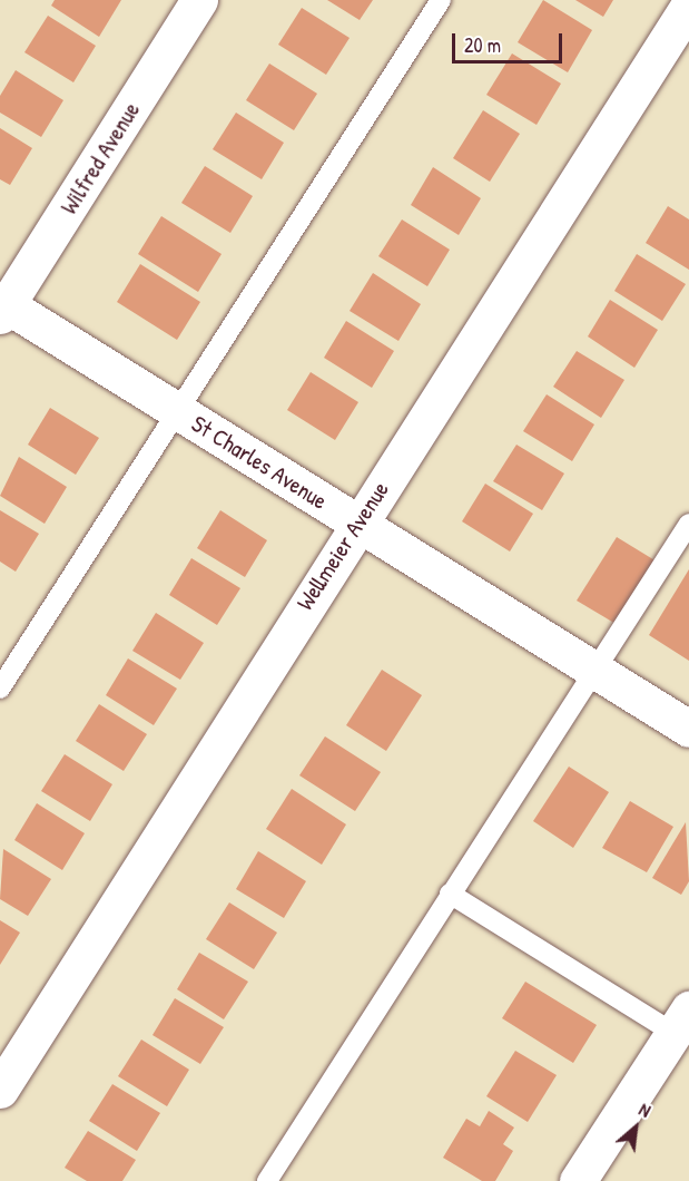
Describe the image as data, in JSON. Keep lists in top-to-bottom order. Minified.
{"streets":{"street":["Wilfred Avenue","St Charles Avenue","Wellmeier Avenue"]},"crossings":[["Wilfred Avenue","St Charles Avenue"],["St Charles Avenue","Wellmeier Avenue"]],"scale_bar":"20 m","north":"top right"}
